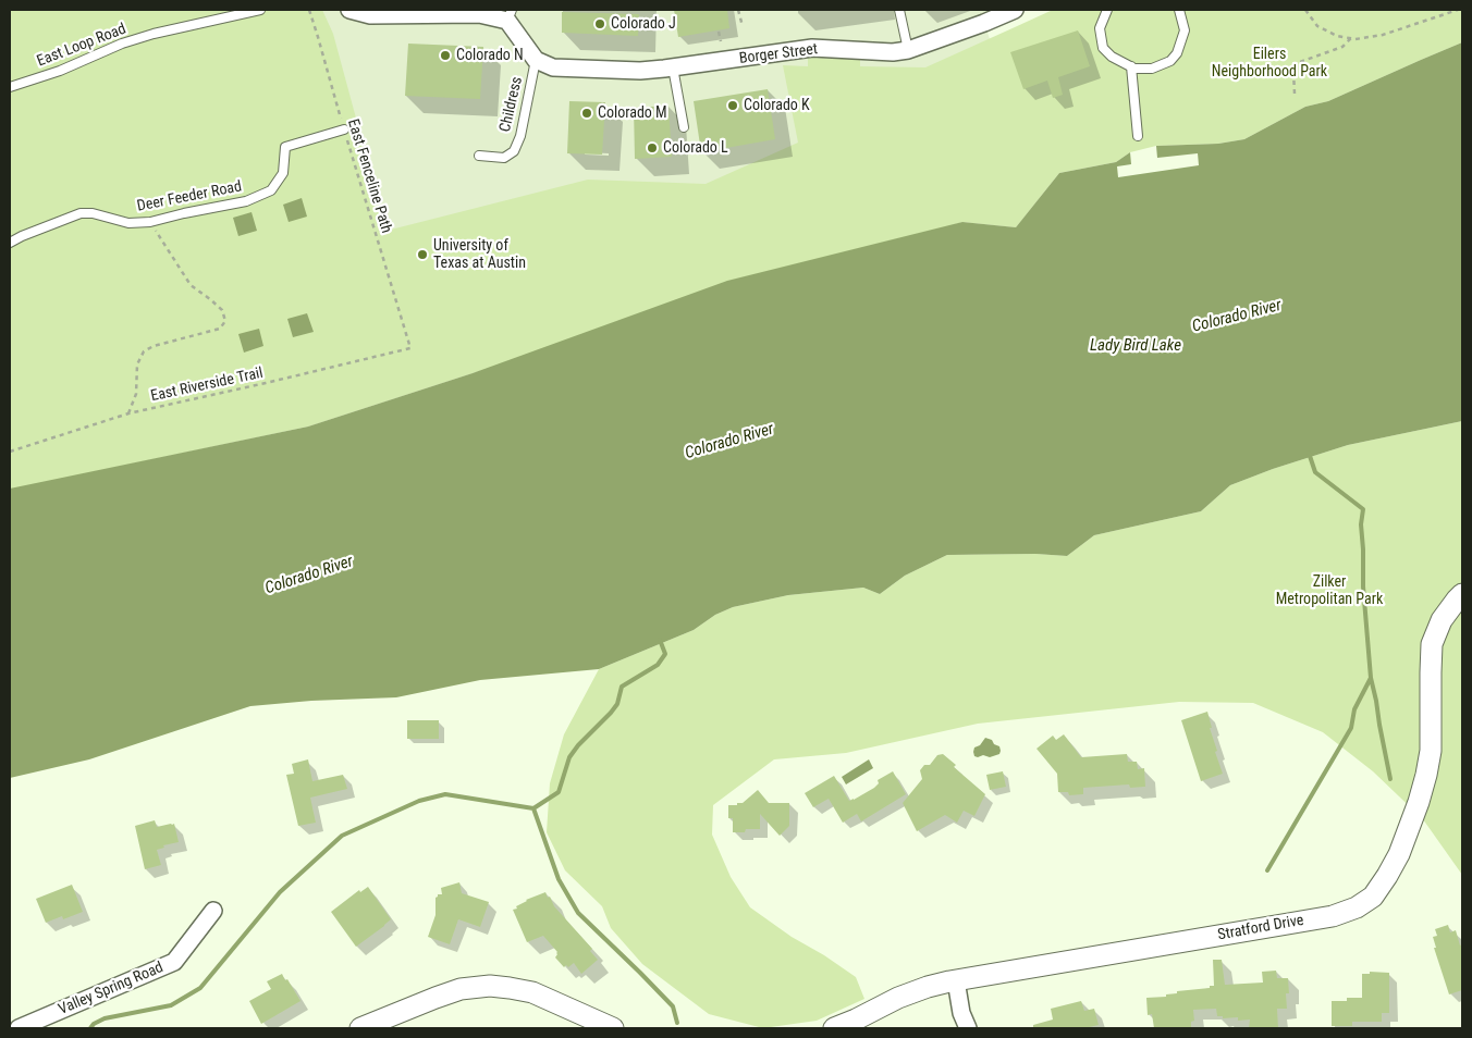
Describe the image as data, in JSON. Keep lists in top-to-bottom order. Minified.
{"streets":{"street":["Borger Street","Stratford Drive","Valley Spring Road"],"lane":["East Loop Road","Childress","Deer Feeder Road"],"path":["East Fenceline Path","East Riverside Trail"]},"crossings":[["Borger Street","Childress"],["East Fenceline Path","Deer Feeder Road"],["East Fenceline Path","East Riverside Trail"]],"water":["Colorado River","Lady Bird Lake"],"parks":["Eilers Neighborhood Park","Zilker Metropolitan Park"],"places":["Colorado J","Colorado N","Colorado K","Colorado M","Colorado L","University of Texas at Austin"]}
